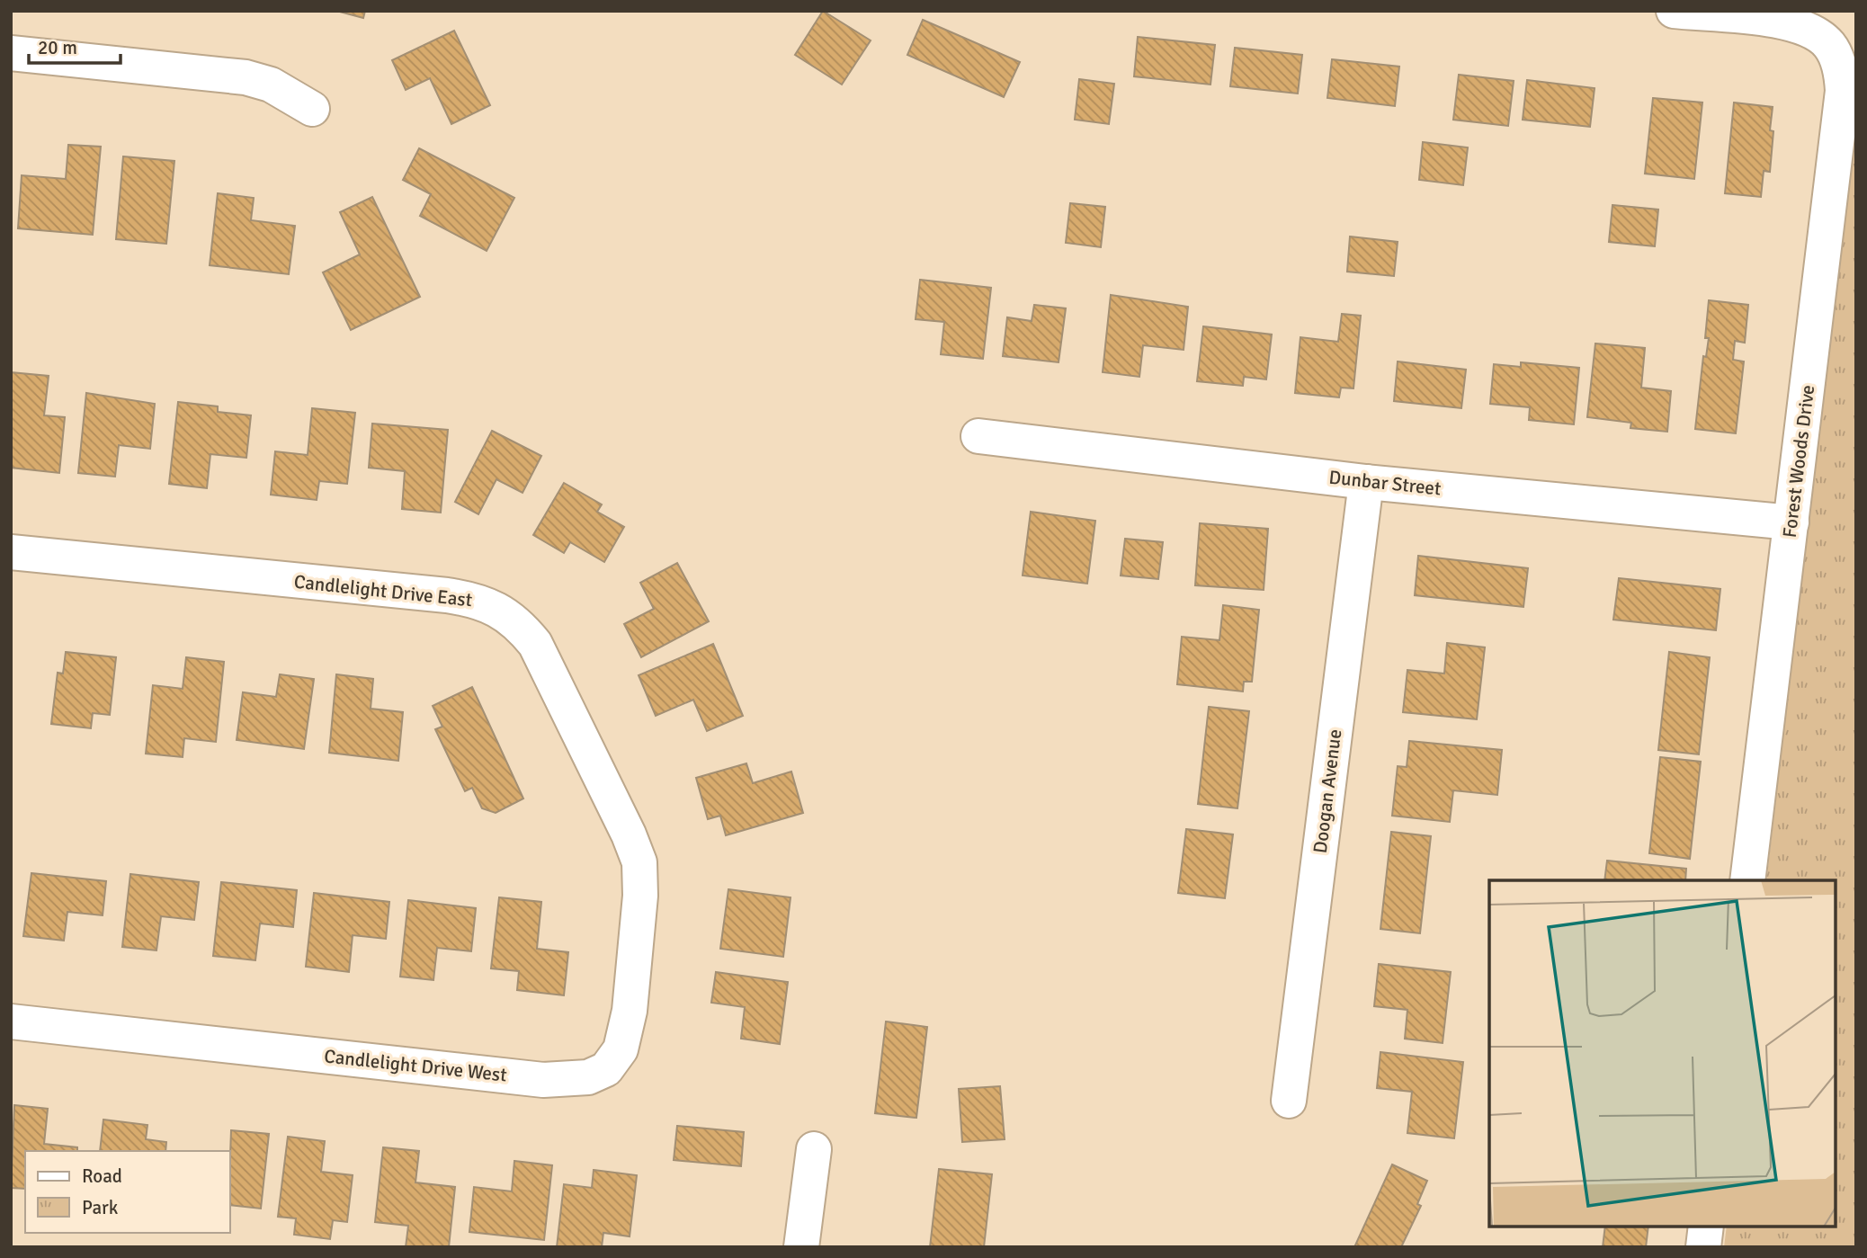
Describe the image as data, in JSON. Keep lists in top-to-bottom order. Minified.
{"streets":{"street":["Forest Woods Drive","Dunbar Street","Candlelight Drive East","Doogan Avenue","Candlelight Drive West"]},"crossings":[["Forest Woods Drive","Dunbar Street"],["Dunbar Street","Doogan Avenue"],["Candlelight Drive East","Candlelight Drive West"]],"legend":["Road","Park"],"scale_bar":"20 m"}
